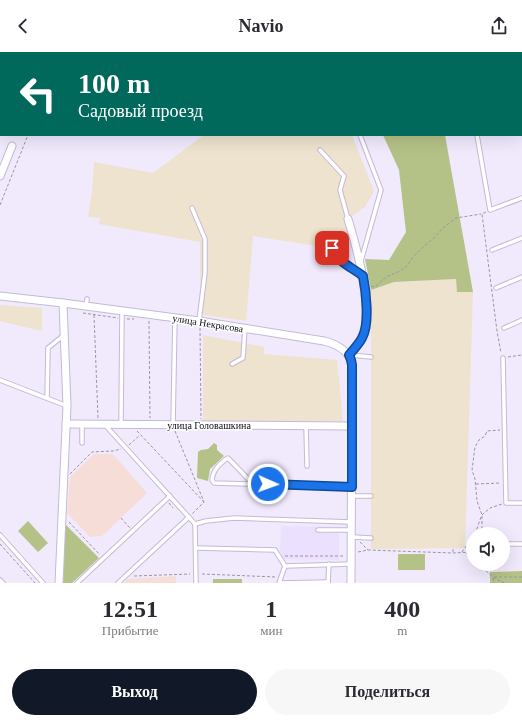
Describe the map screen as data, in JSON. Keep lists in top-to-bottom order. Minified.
{"streets":{"street":["улица Некрасова","улица Головашкина"]},"page":{"header":"Navio","turn":["100 m","Садовый проезд"],"eta":["12:51","Прибытие","1","мин","400","m"],"buttons":["Выход","Поделиться"]}}
